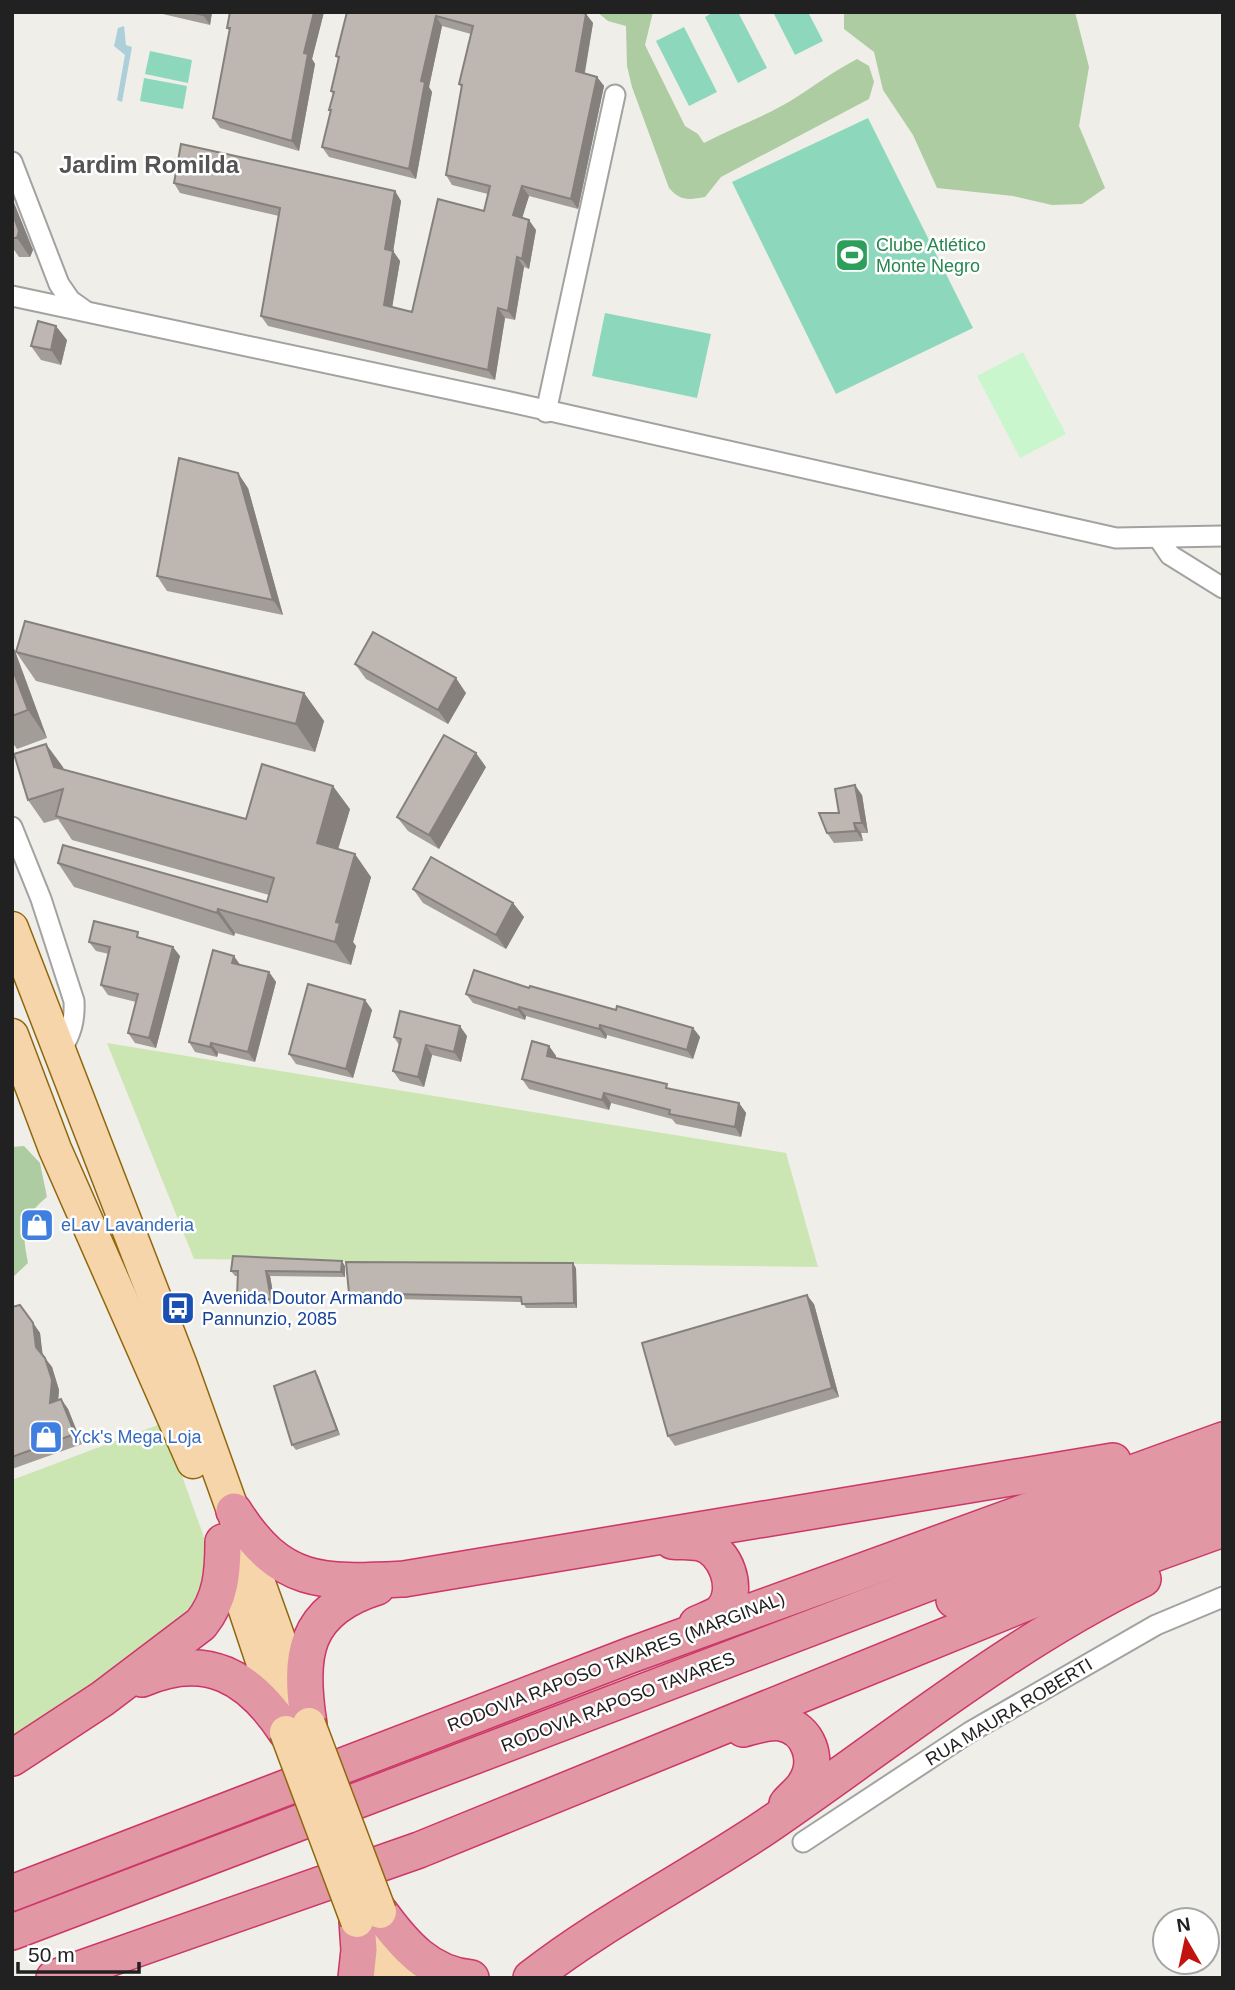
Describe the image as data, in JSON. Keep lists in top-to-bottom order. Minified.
{"streets":{"highway":["RODOVIA RAPOSO TAVARES (MARGINAL)","RODOVIA RAPOSO TAVARES"],"street":["RUA MAURA ROBERTI"]},"districts":["Jardim Romilda"],"places":{"sports":["Clube Atlético Monte Negro"],"shop":["eLav Lavanderia","Yck's Mega Loja"],"bus stop":["Avenida Doutor Armando Pannunzio, 2085"]},"scale_bar":"50 m","north":"top"}
